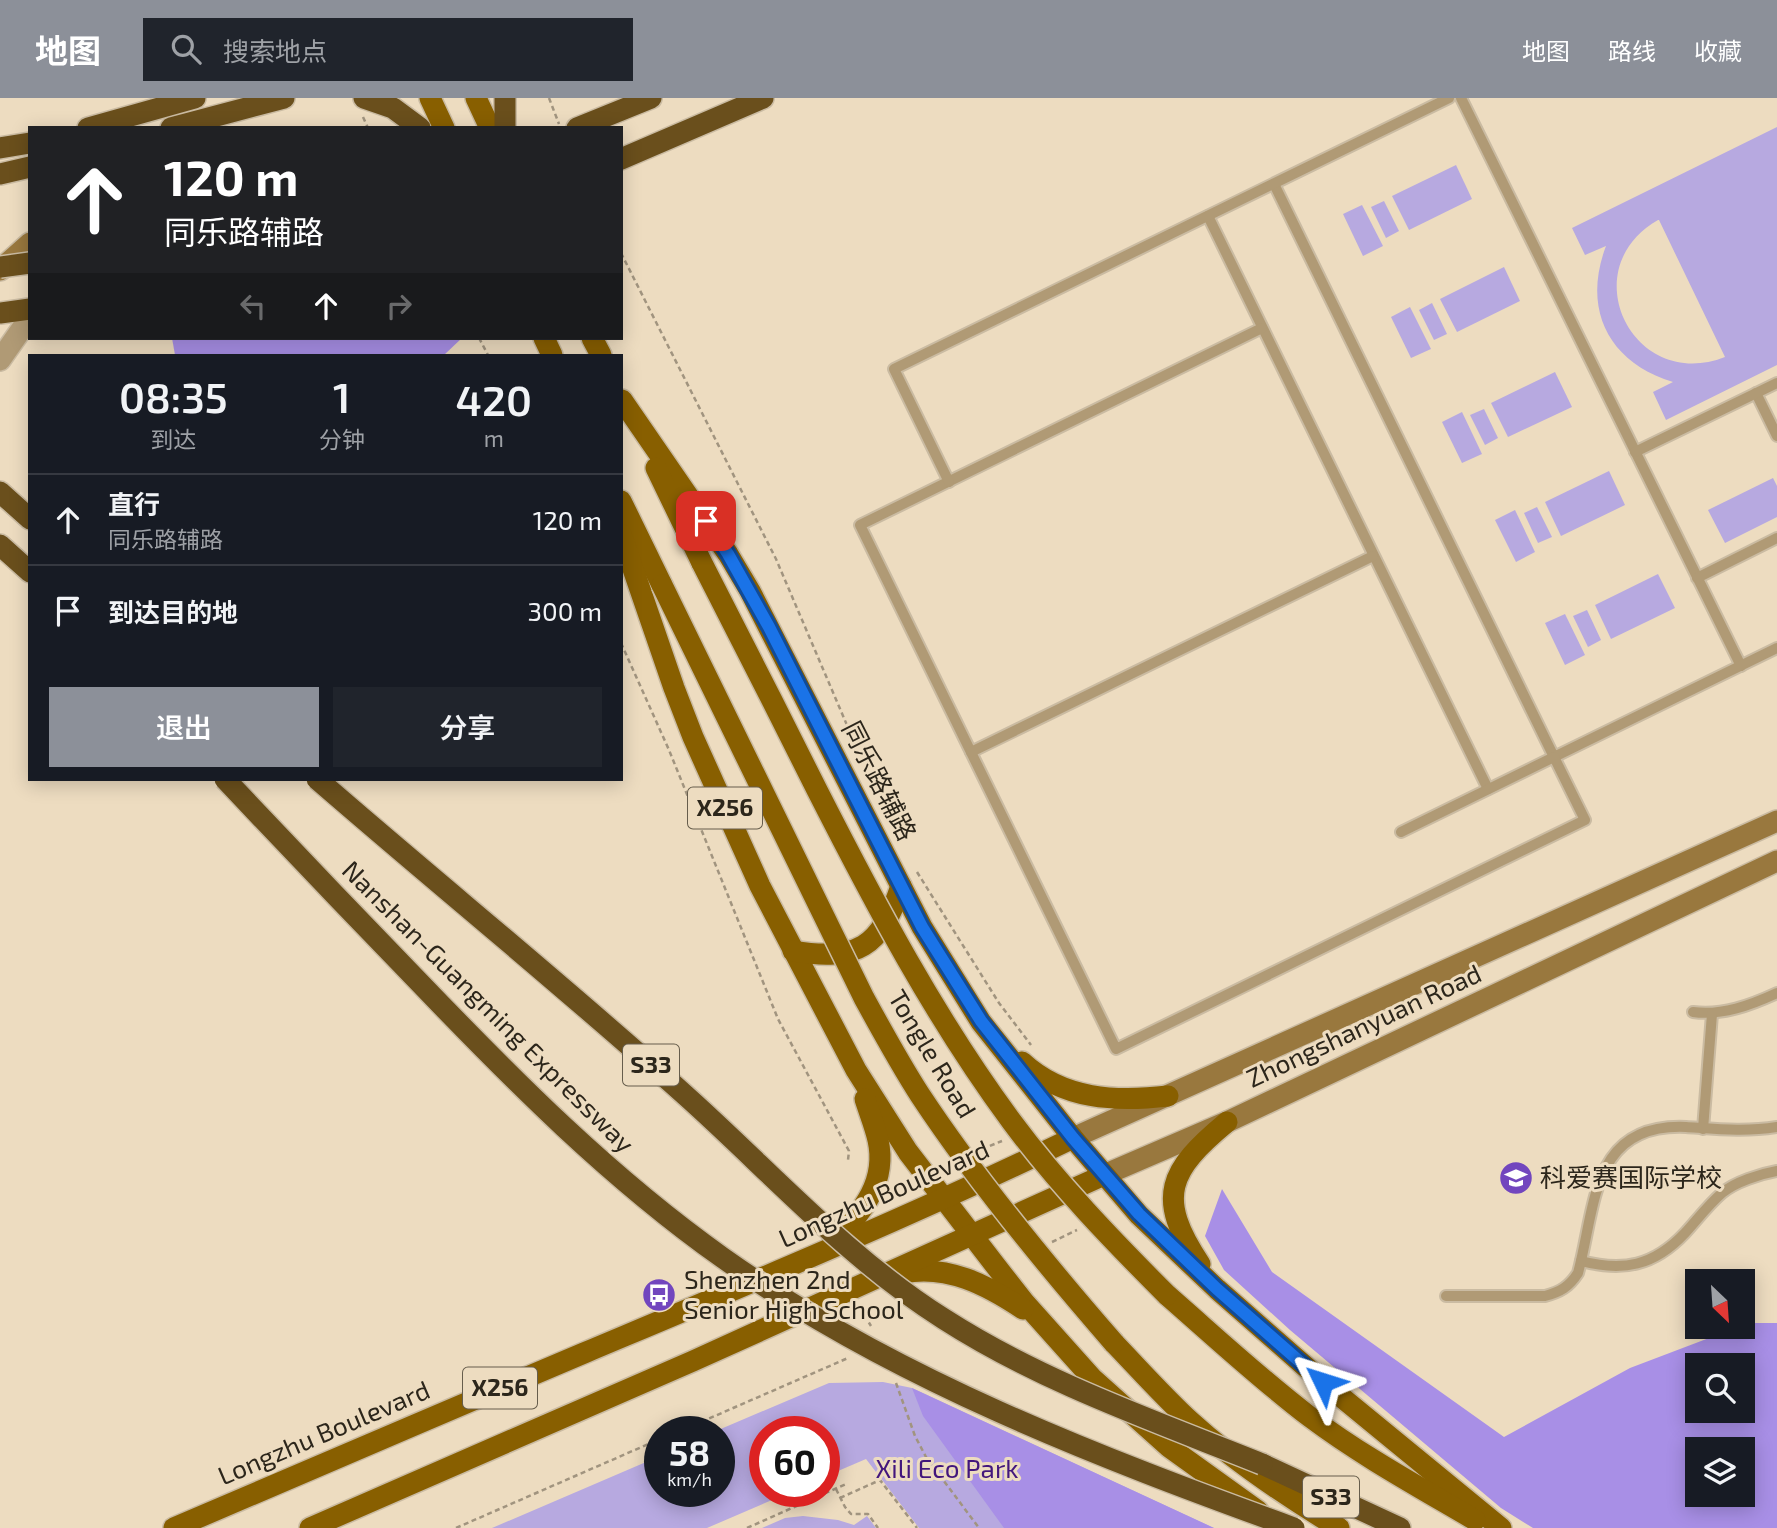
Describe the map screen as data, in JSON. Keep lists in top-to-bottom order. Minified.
{"streets":{"highway":["Nanshan-Guangming Expressway","S33"],"main road":["同乐路辅路","X256","Zhongshanyuan Road","Tongle Road","Longzhu Boulevard"]},"crossings":[["同乐路辅路","Zhongshanyuan Road"],["同乐路辅路","Longzhu Boulevard"],["X256","Zhongshanyuan Road"],["X256","Longzhu Boulevard"],["Zhongshanyuan Road","Longzhu Boulevard"]],"parks":["Xili Eco Park"],"places":{"school or university":["科爱赛国际学校"],"bus stop":["Shenzhen 2nd Senior High School"]},"north":"bottom right","page":{"header":"地图","search":"搜索地点","nav":["地图","路线","收藏"],"turn":["120 m","同乐路辅路"],"eta":["08:35","到达","1","分钟","420","m"],"list":[{"name":"直行","note":"同乐路辅路","value":"120 m"},{"name":"到达目的地","value":"300 m"}],"buttons":["退出","分享"],"speed":"58 km/h","limit":"60"}}
